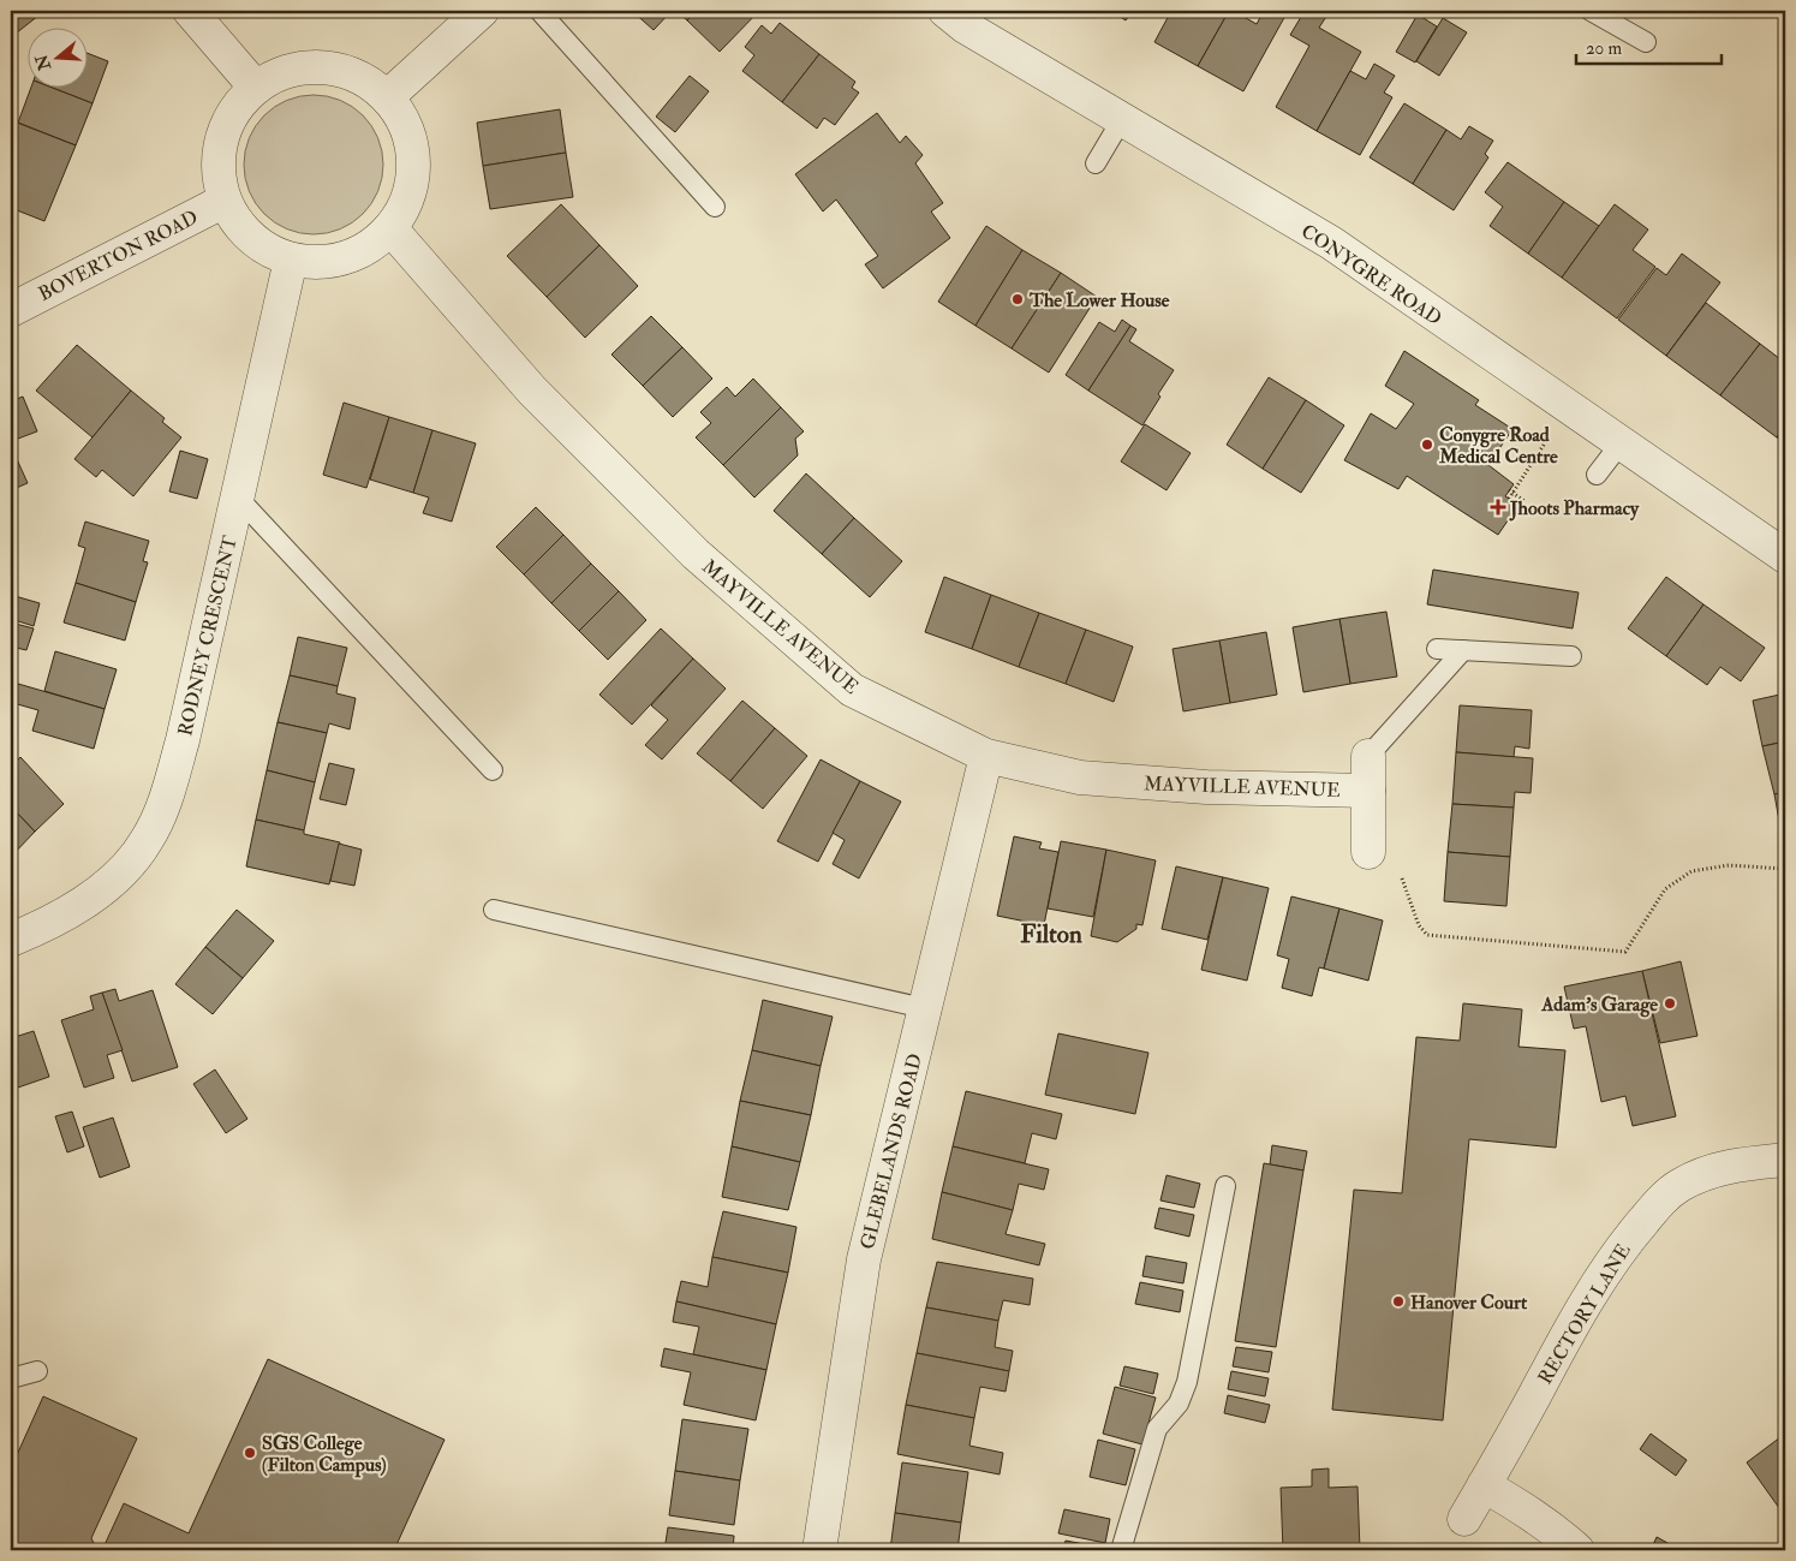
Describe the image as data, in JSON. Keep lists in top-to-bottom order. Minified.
{"streets":{"street":["BOVERTON ROAD","CONYGRE ROAD","MAYVILLE AVENUE","RODNEY CRESCENT","GLEBELANDS ROAD","RECTORY LANE"]},"crossings":[["BOVERTON ROAD","MAYVILLE AVENUE"],["BOVERTON ROAD","RODNEY CRESCENT"],["MAYVILLE AVENUE","RODNEY CRESCENT"],["MAYVILLE AVENUE","GLEBELANDS ROAD"]],"districts":["Filton"],"places":{"other":["The Lower House","Conygre Road Medical Centre","Adam's Garage","Hanover Court","SGS College (Filton Campus)"],"health":["Jhoots Pharmacy"]},"scale_bar":"20 m","north":"left"}
